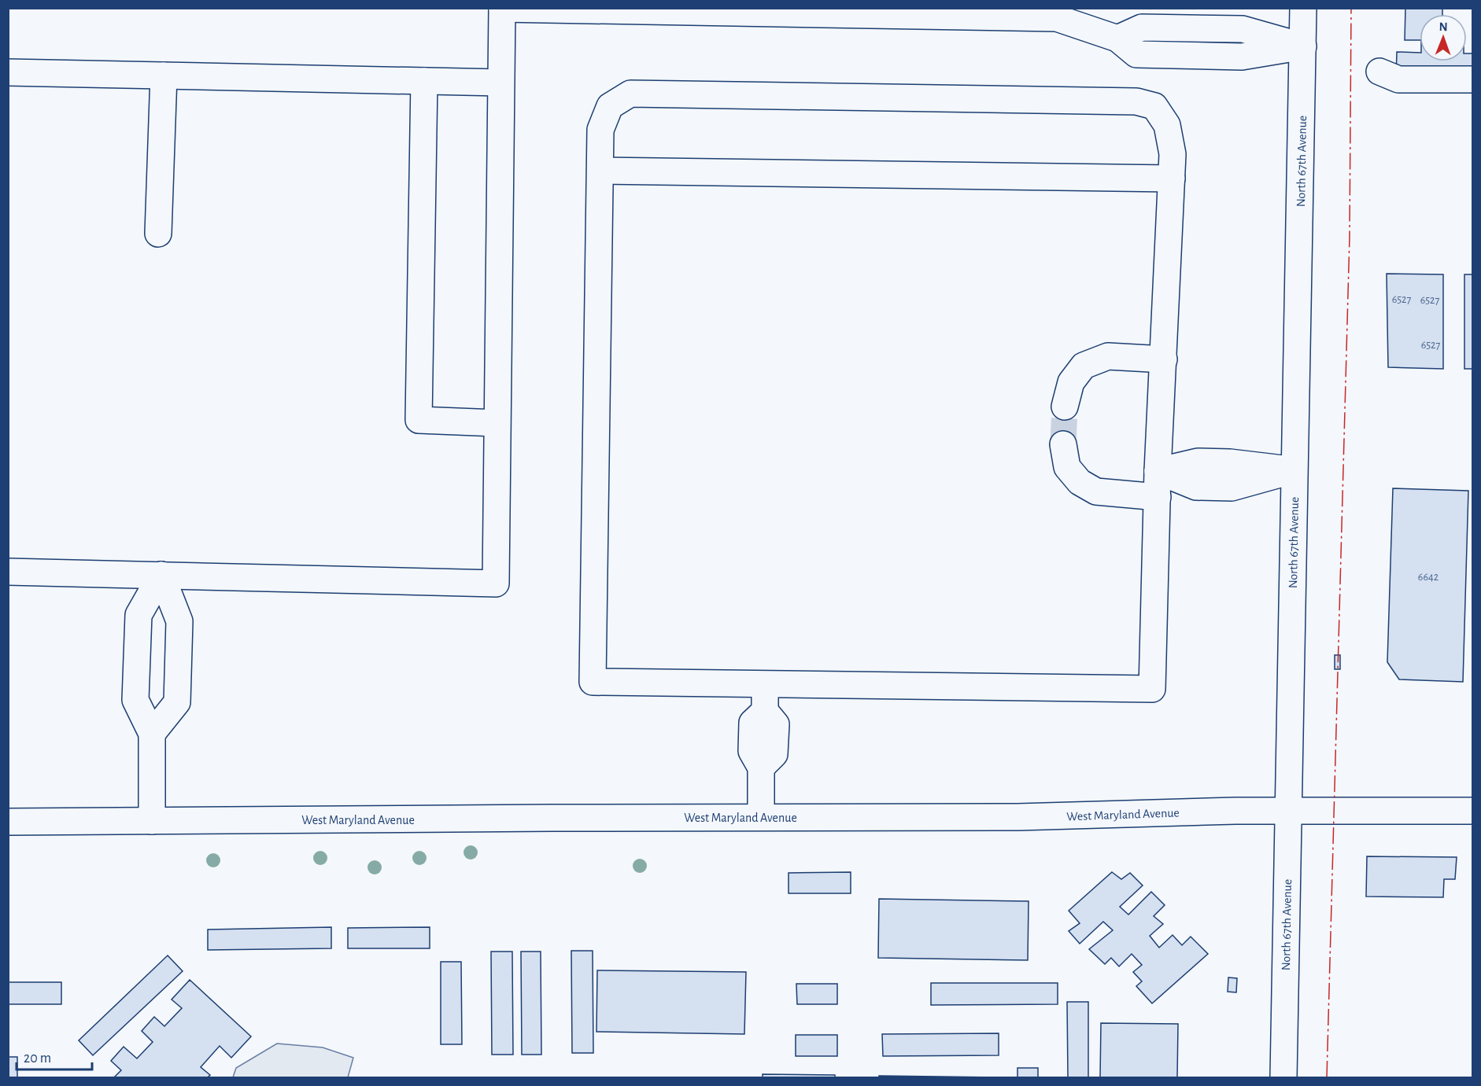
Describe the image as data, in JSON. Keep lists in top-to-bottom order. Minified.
{"streets":{"street":["North 67th Avenue","West Maryland Avenue"]},"crossings":[["North 67th Avenue","West Maryland Avenue"]],"house_numbers":["6527","6527","6527","6642"],"scale_bar":"20 m","north":"top"}
